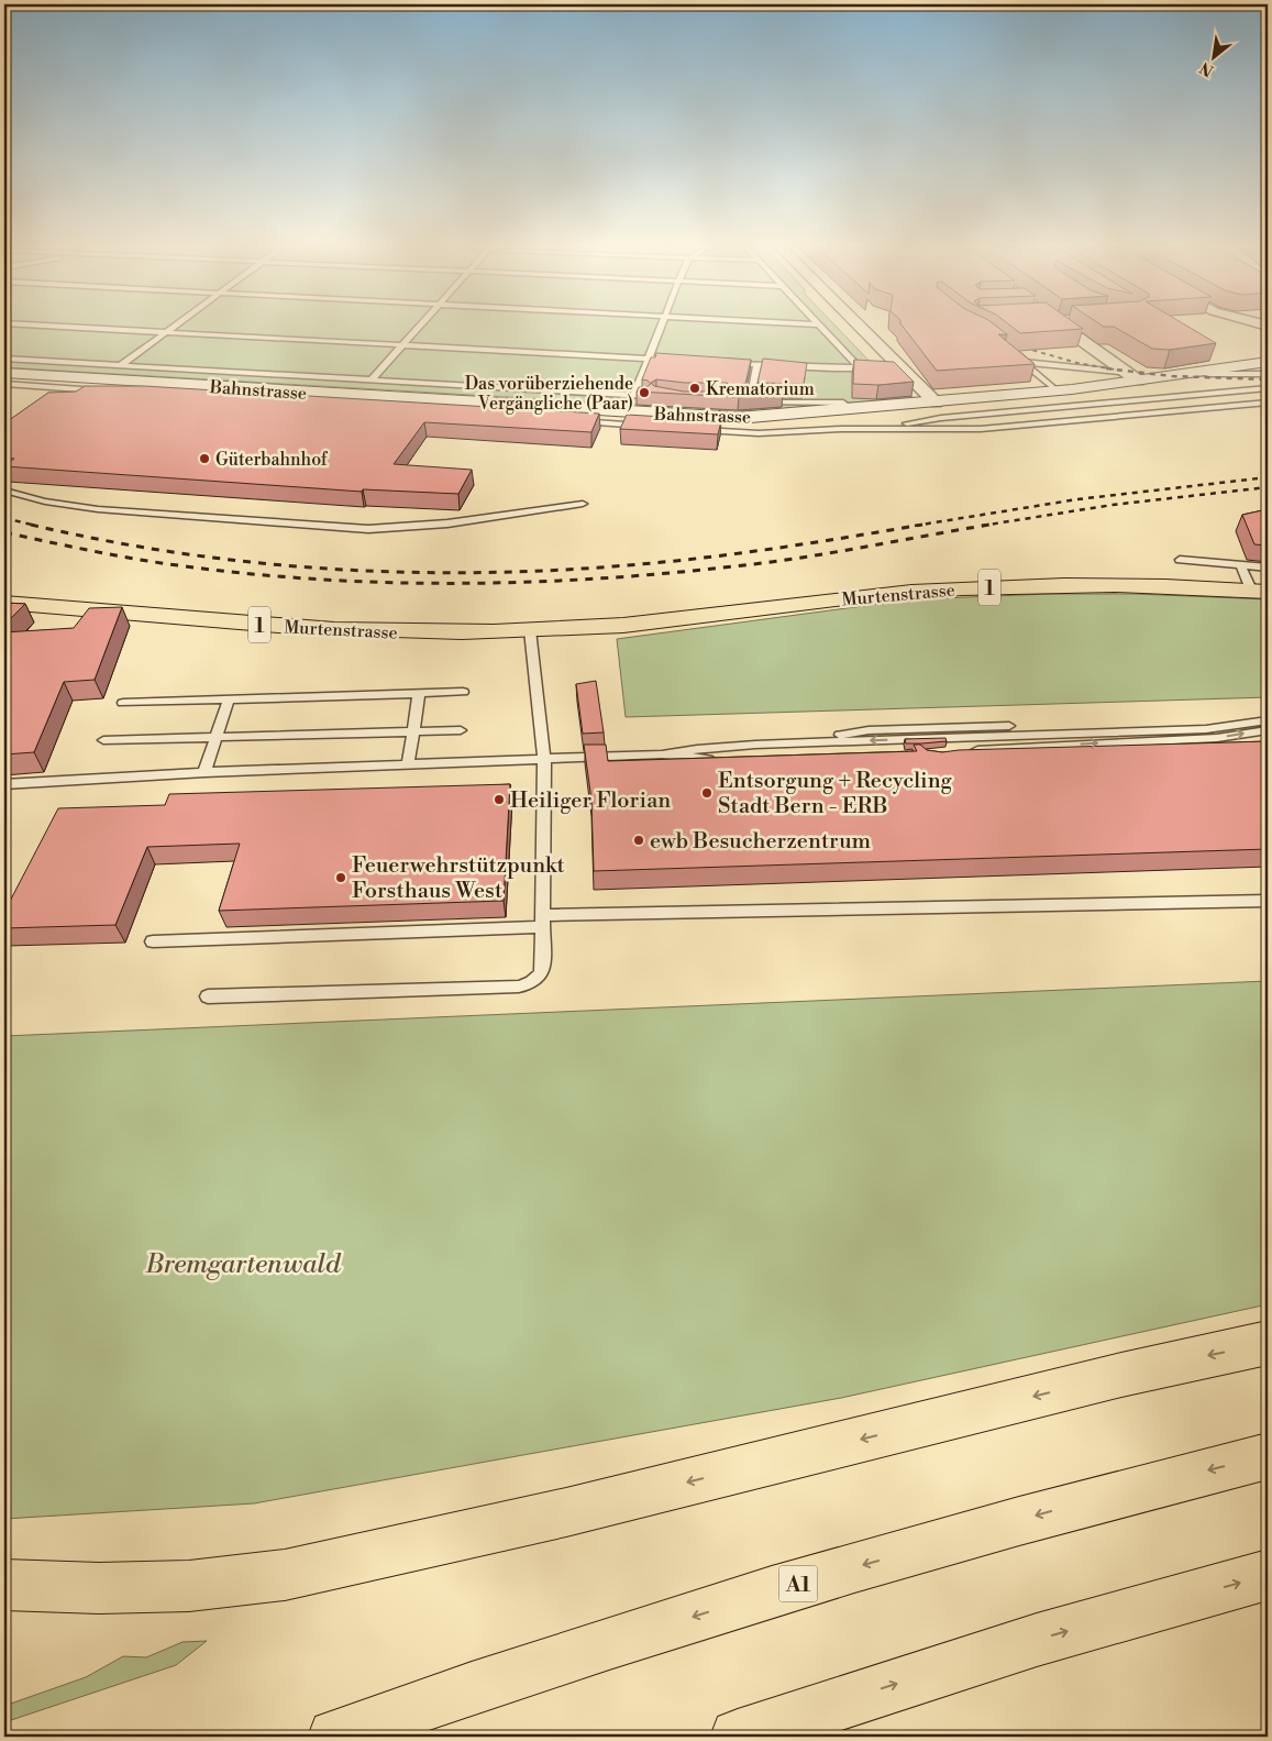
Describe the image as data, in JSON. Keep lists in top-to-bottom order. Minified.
{"streets":{"main road":["1","Murtenstrasse","A1"],"street":["Bahnstrasse"]},"parks":["Bremgartenwald"],"places":["Krematorium","Das vorüberziehende Vergängliche (Paar)","Güterbahnhof","Entsorgung + Recycling Stadt Bern - ERB","Heiliger Florian","ewb Besucherzentrum","Feuerwehrstützpunkt Forsthaus West"],"north":"bottom left"}
